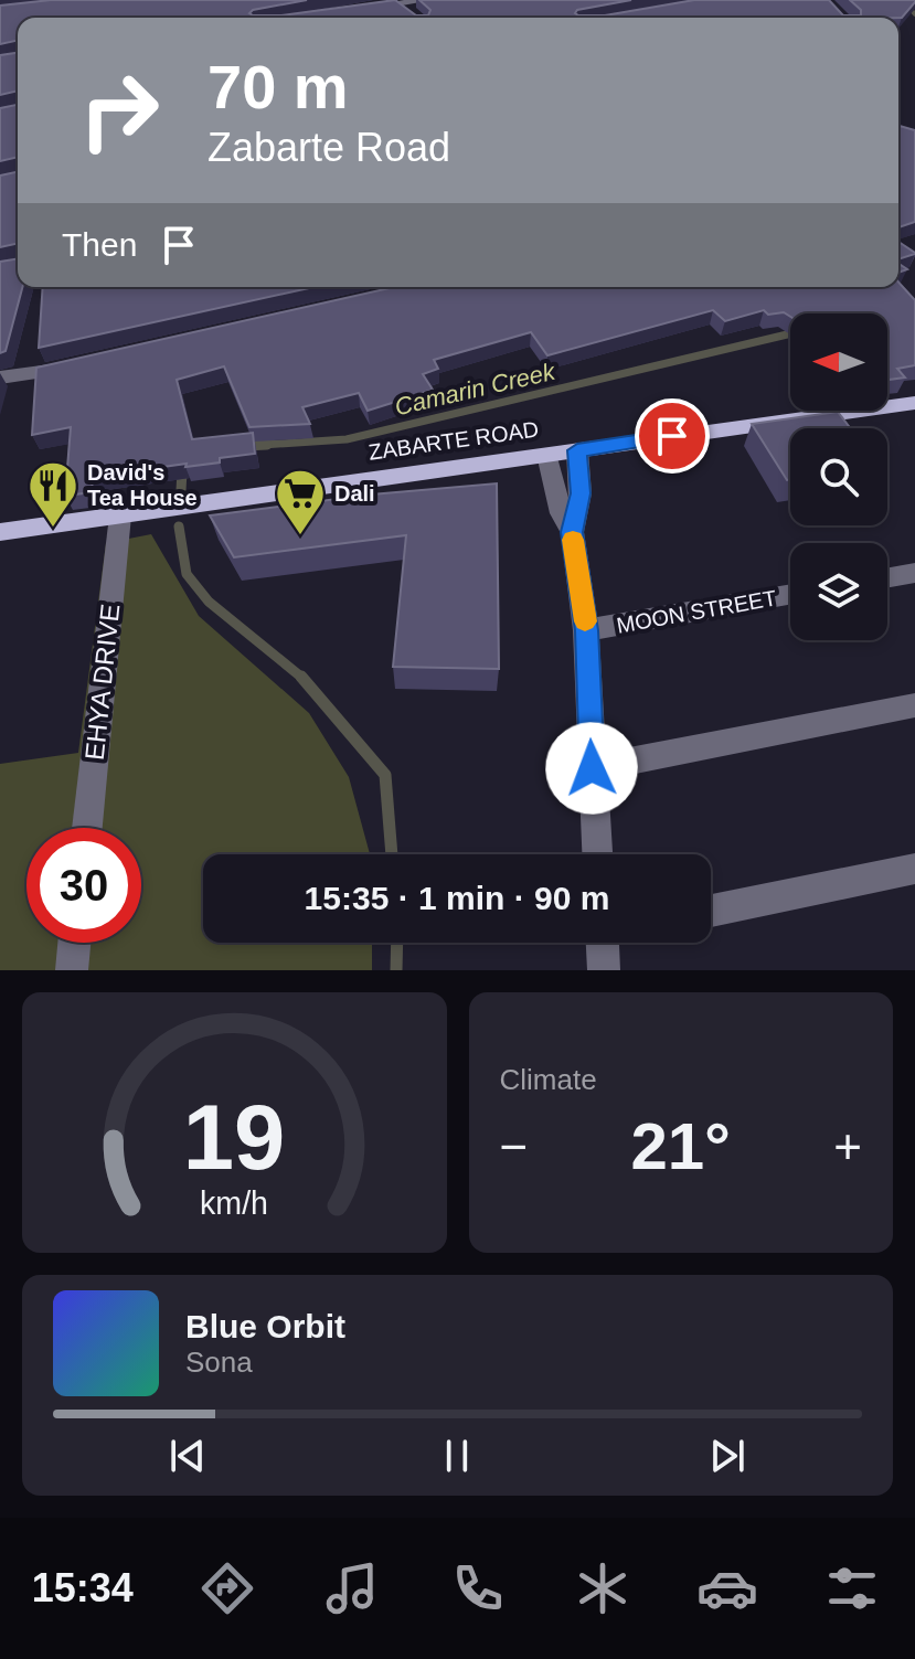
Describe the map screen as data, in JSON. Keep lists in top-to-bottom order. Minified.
{"streets":{"main road":["ZABARTE ROAD"],"street":["MOON STREET","EHYA DRIVE"]},"crossings":[["ZABARTE ROAD","EHYA DRIVE"]],"water":["Camarin Creek"],"places":{"restaurant":["David's Tea House"],"supermarket":["Dali"]},"north":"left","page":{"turn":["70 m","Zabarte Road"],"then":"Then","limit":"30","trip":"15:35 · 1 min · 90 m","tile":"Climate","heat":["−","21°","+"],"song":["Blue Orbit","Sona"],"tabs":"15:34","gauge":["19","km/h"]}}
